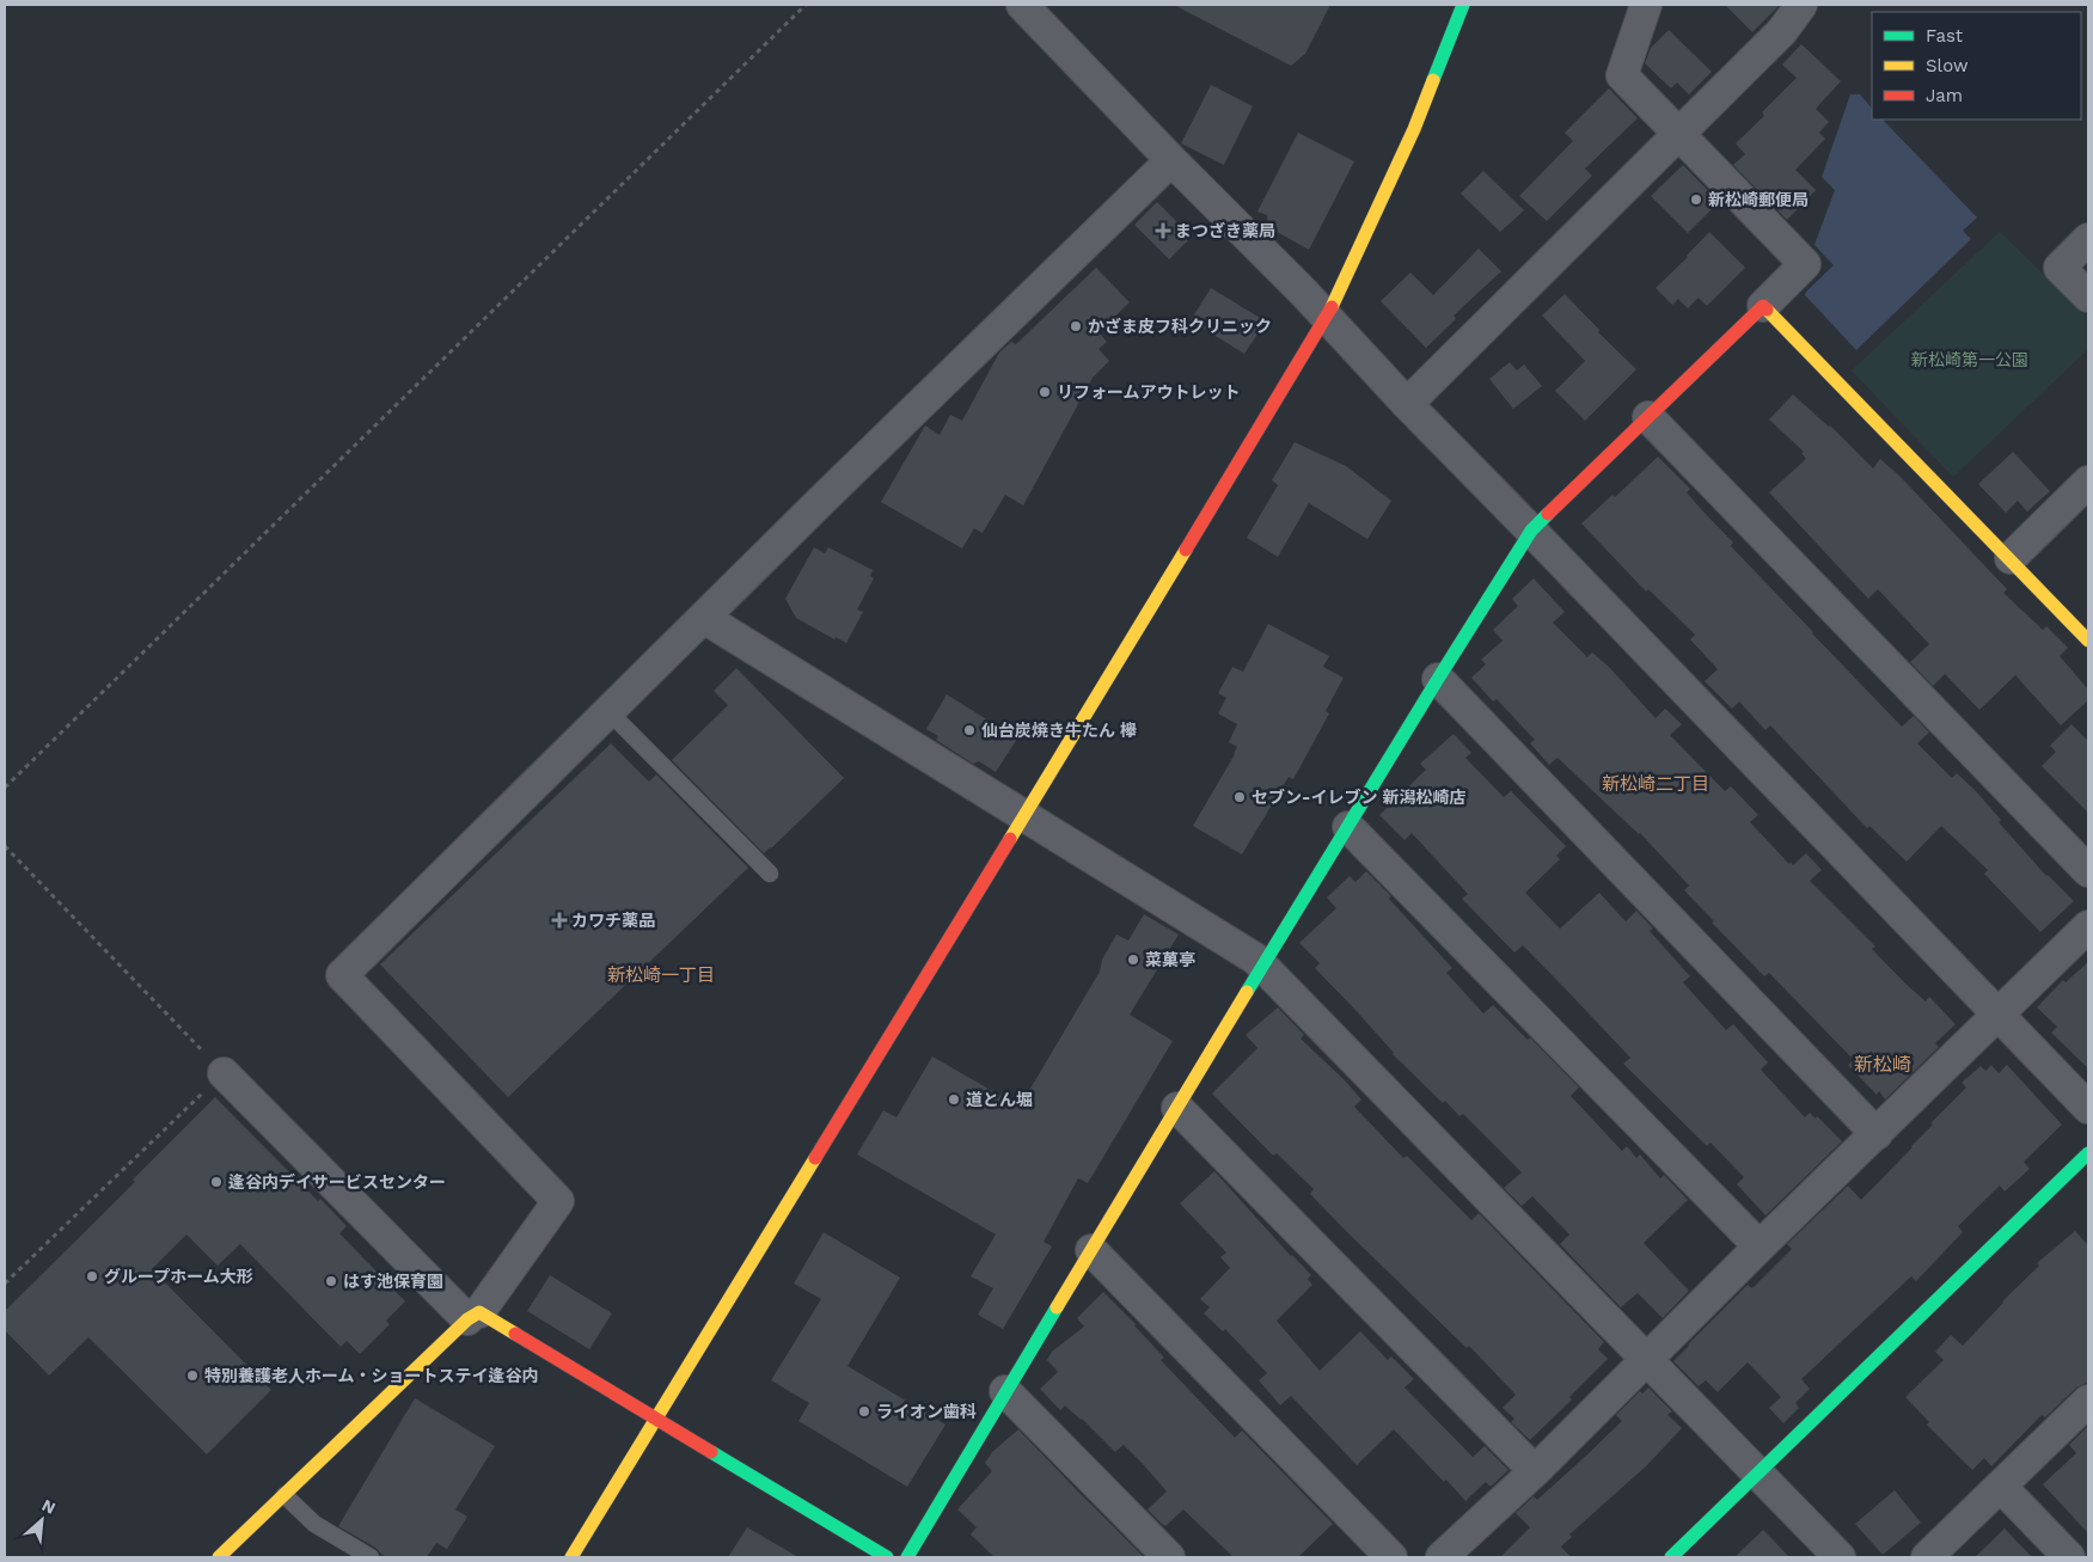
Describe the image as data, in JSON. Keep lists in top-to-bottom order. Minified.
{"districts":["新松崎二丁目","新松崎一丁目","新松崎"],"parks":["新松崎第一公園"],"places":{"other":["新松崎郵便局","かざま皮フ科クリニック","リフォームアウトレット","仙台炭焼き牛たん 欅","セブン-イレブン 新潟松崎店","菜菓亭","道とん堀","逢谷内デイサービスセンター","グループホーム大形","はす池保育園","特別養護老人ホーム・ショートステイ逢谷内","ライオン歯科"],"health":["まつざき薬局","カワチ薬品"]},"legend":["Fast","Slow","Jam"],"north":"top right"}
